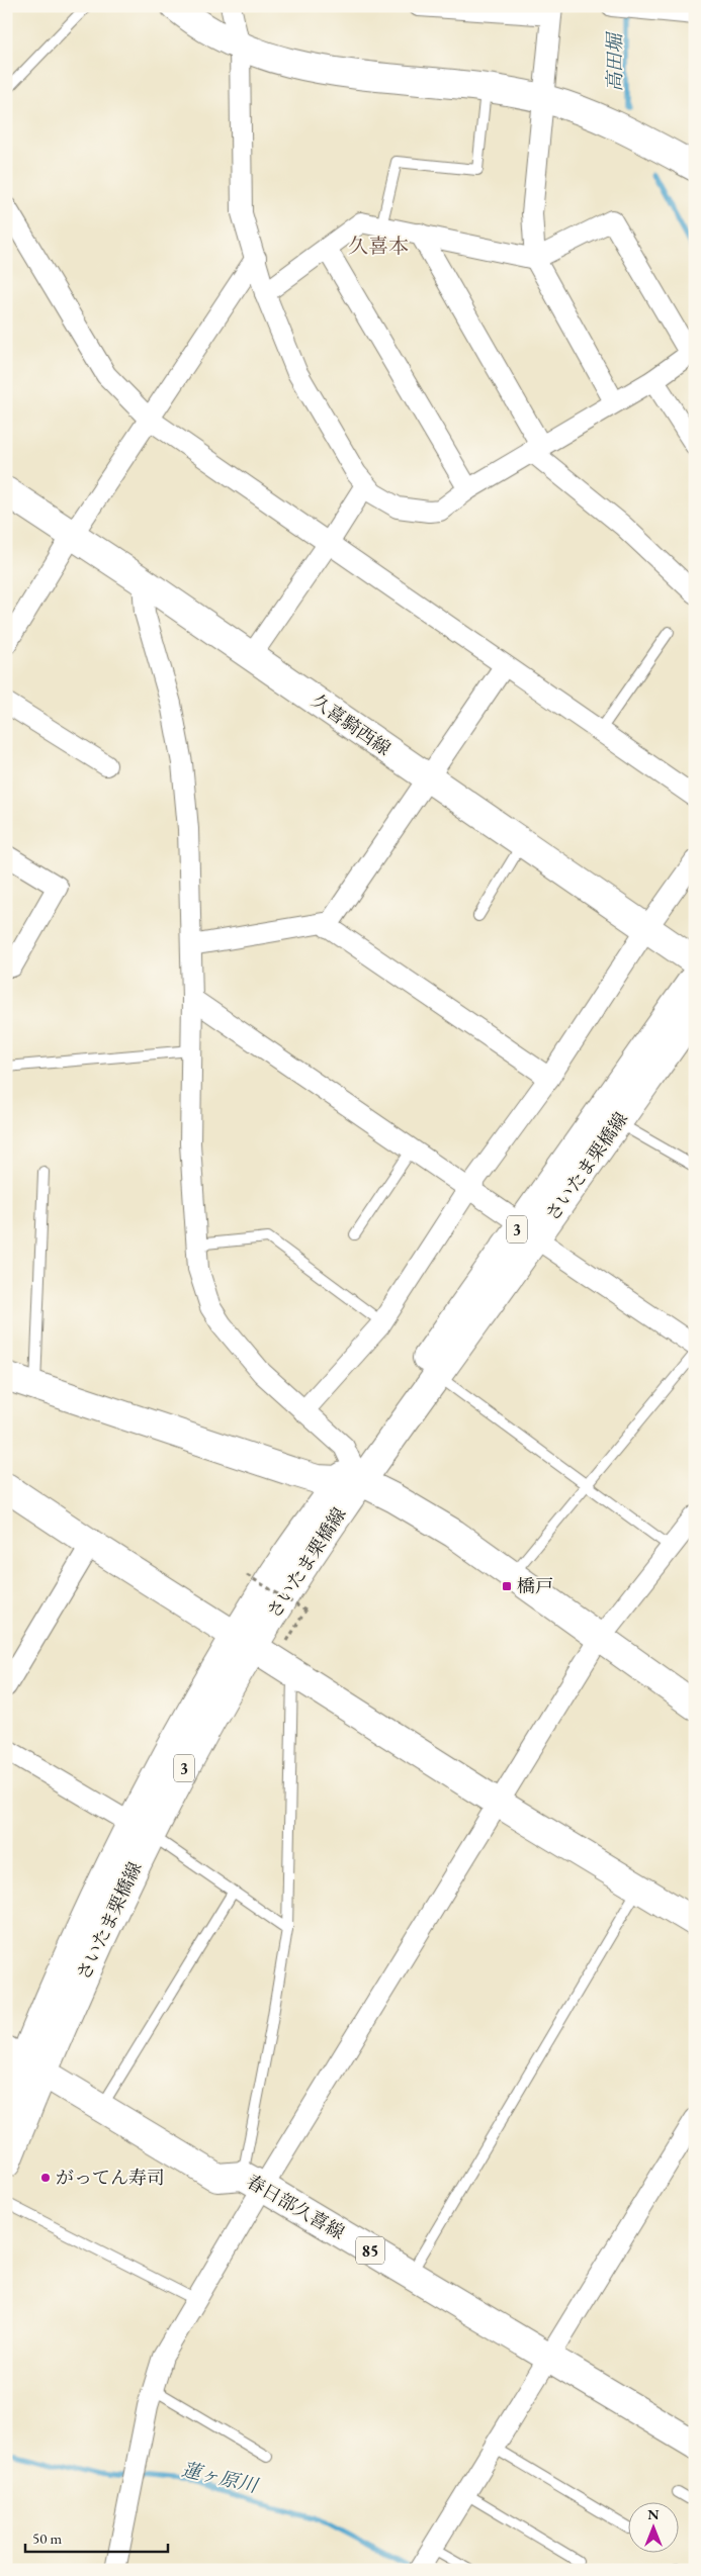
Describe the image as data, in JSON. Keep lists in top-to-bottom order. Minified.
{"streets":{"main road":["久喜騎西線","さいたま栗橋線","3","春日部久喜線","85"]},"crossings":[["さいたま栗橋線","春日部久喜線"]],"districts":["久喜本"],"water":["高田堀","蓮ヶ原川"],"places":{"transit":["橋戸"],"other":["がってん寿司"]},"scale_bar":"50 m","north":"top"}
